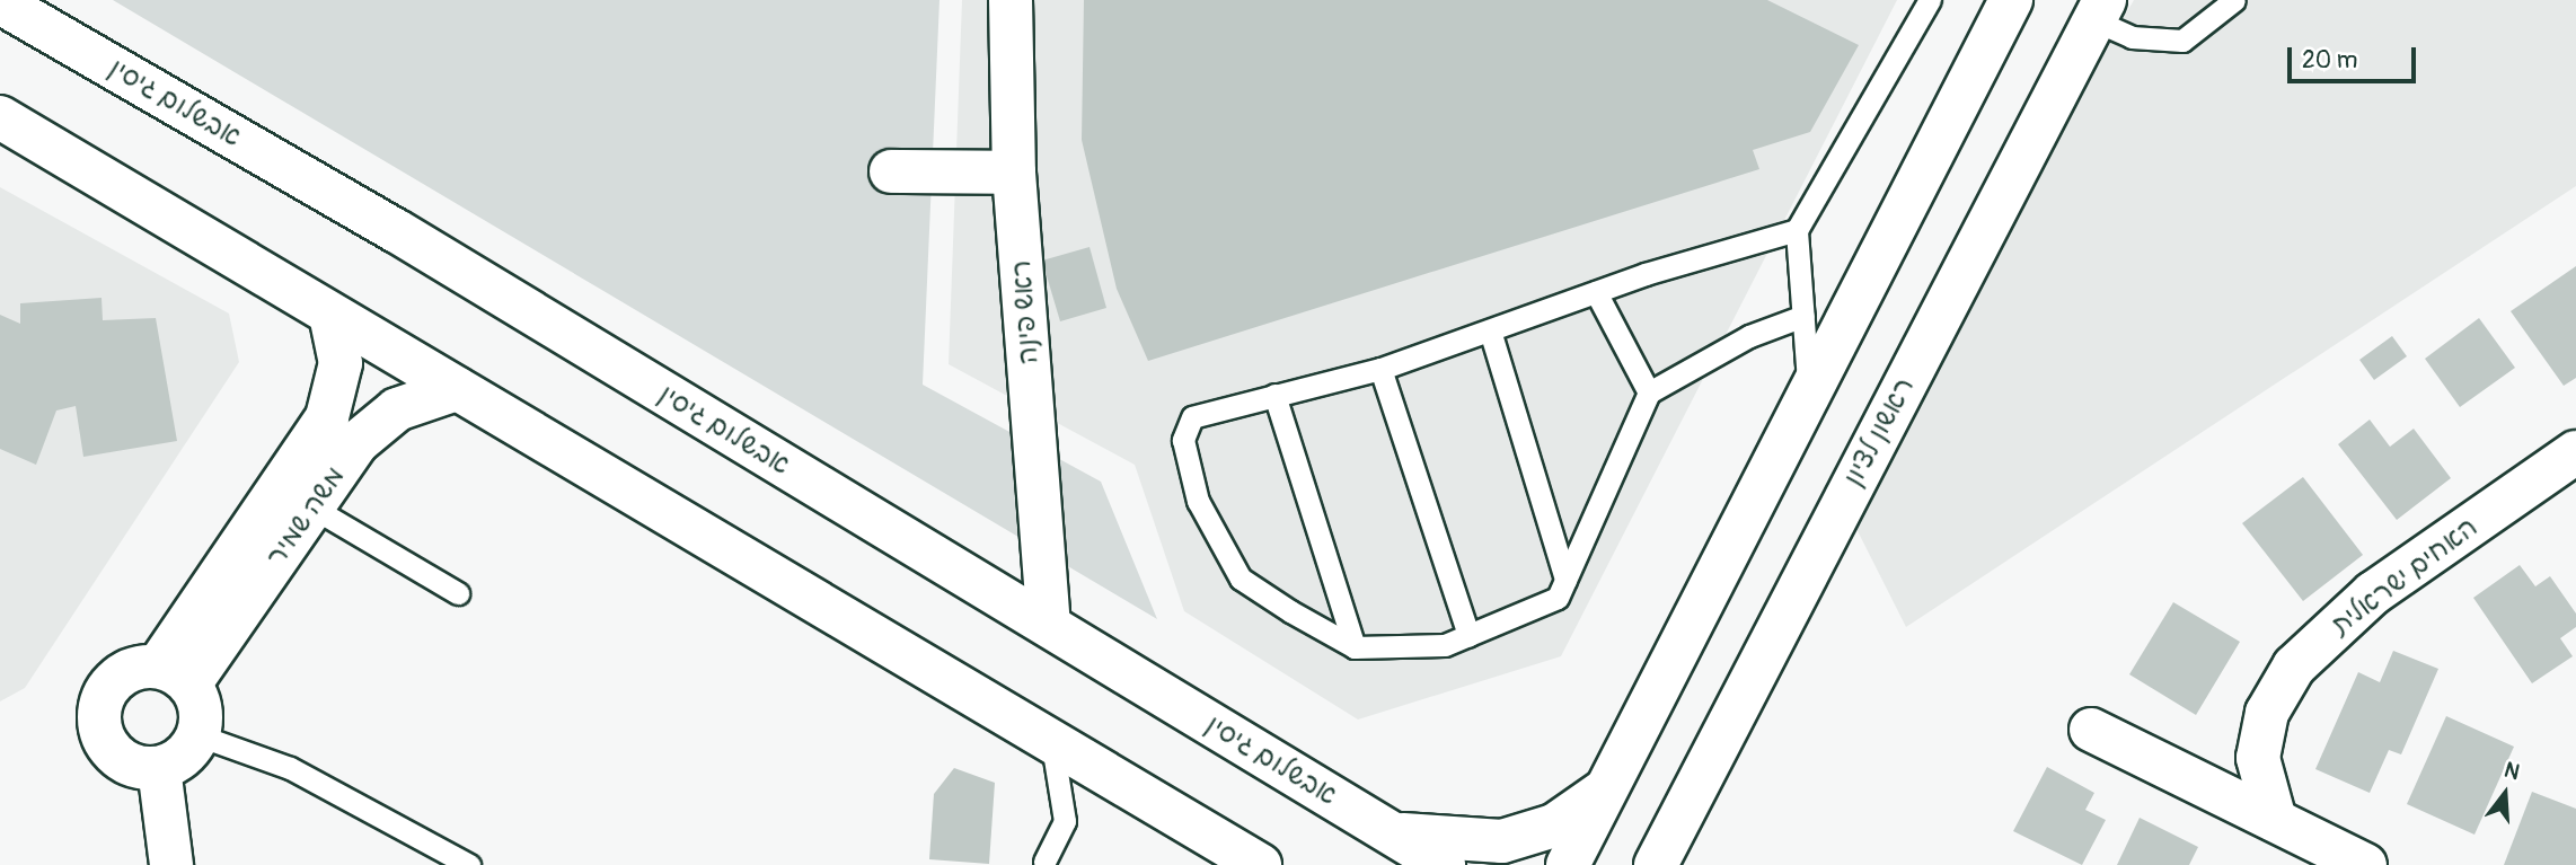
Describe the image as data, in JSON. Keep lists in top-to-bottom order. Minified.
{"streets":{"street":["אבשלום גיסין","ראש פינה","ראשון לציון","משה שמיר","האחים ישראלית"]},"crossings":[["אבשלום גיסין","ראש פינה"]],"scale_bar":"20 m","north":"top"}
